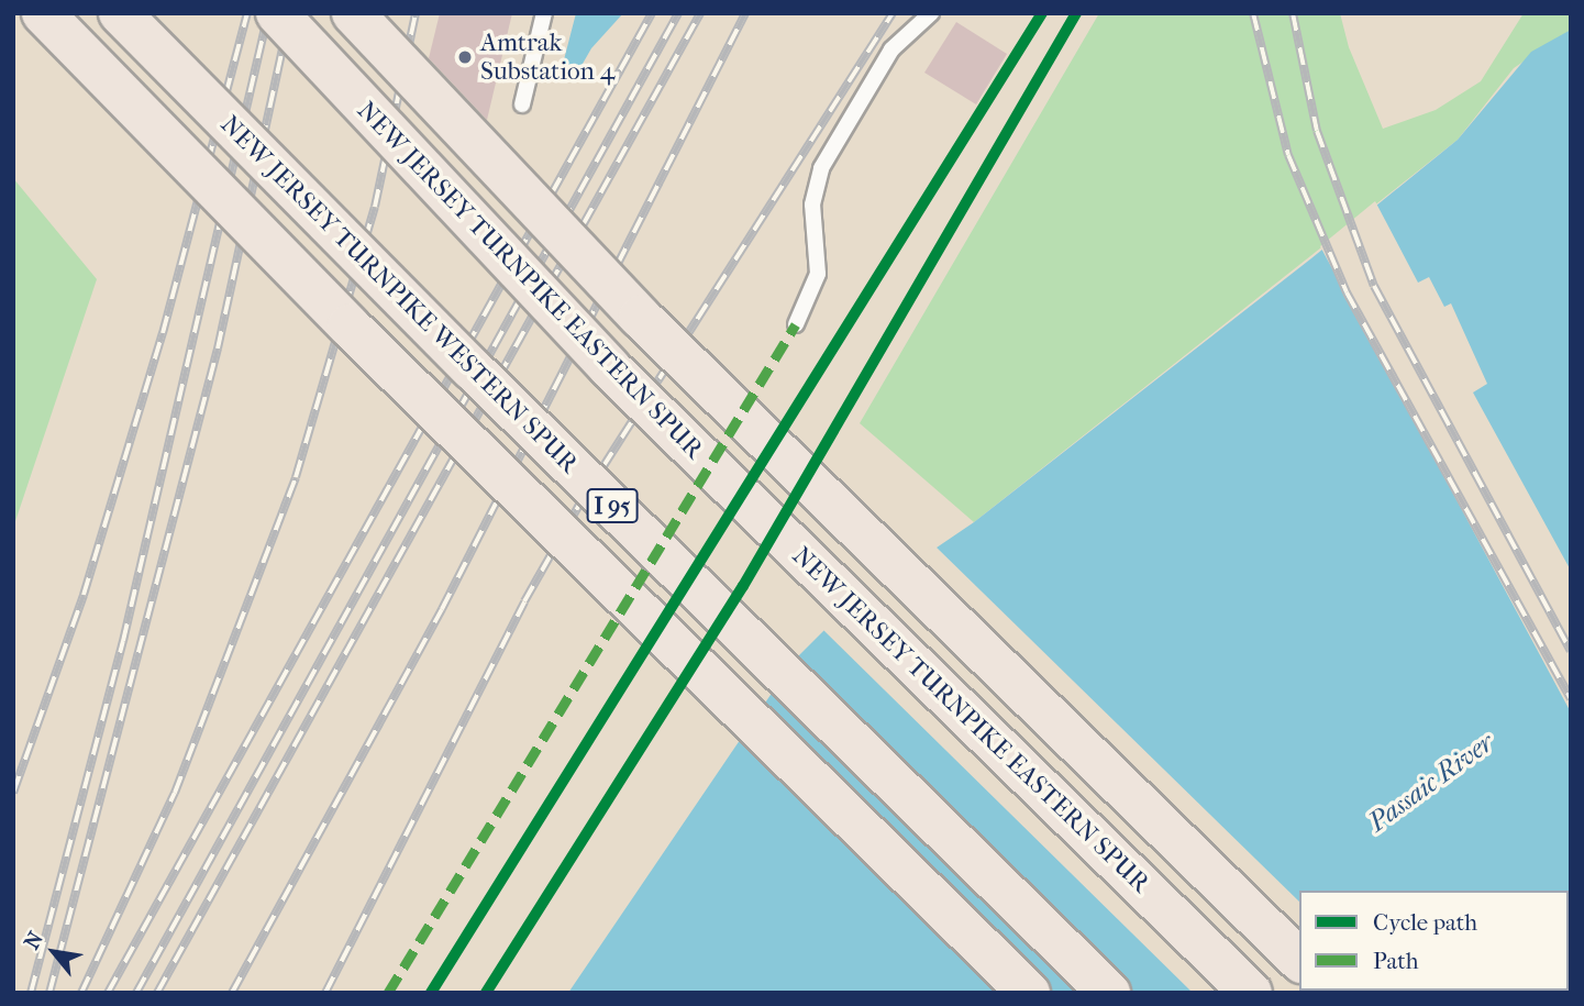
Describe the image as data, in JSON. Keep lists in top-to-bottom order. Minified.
{"streets":{"highway":["NEW JERSEY TURNPIKE EASTERN SPUR","NEW JERSEY TURNPIKE WESTERN SPUR","I 95"]},"water":["Passaic River"],"places":["Amtrak Substation 4"],"legend":["Cycle path","Path"],"north":"top left"}
